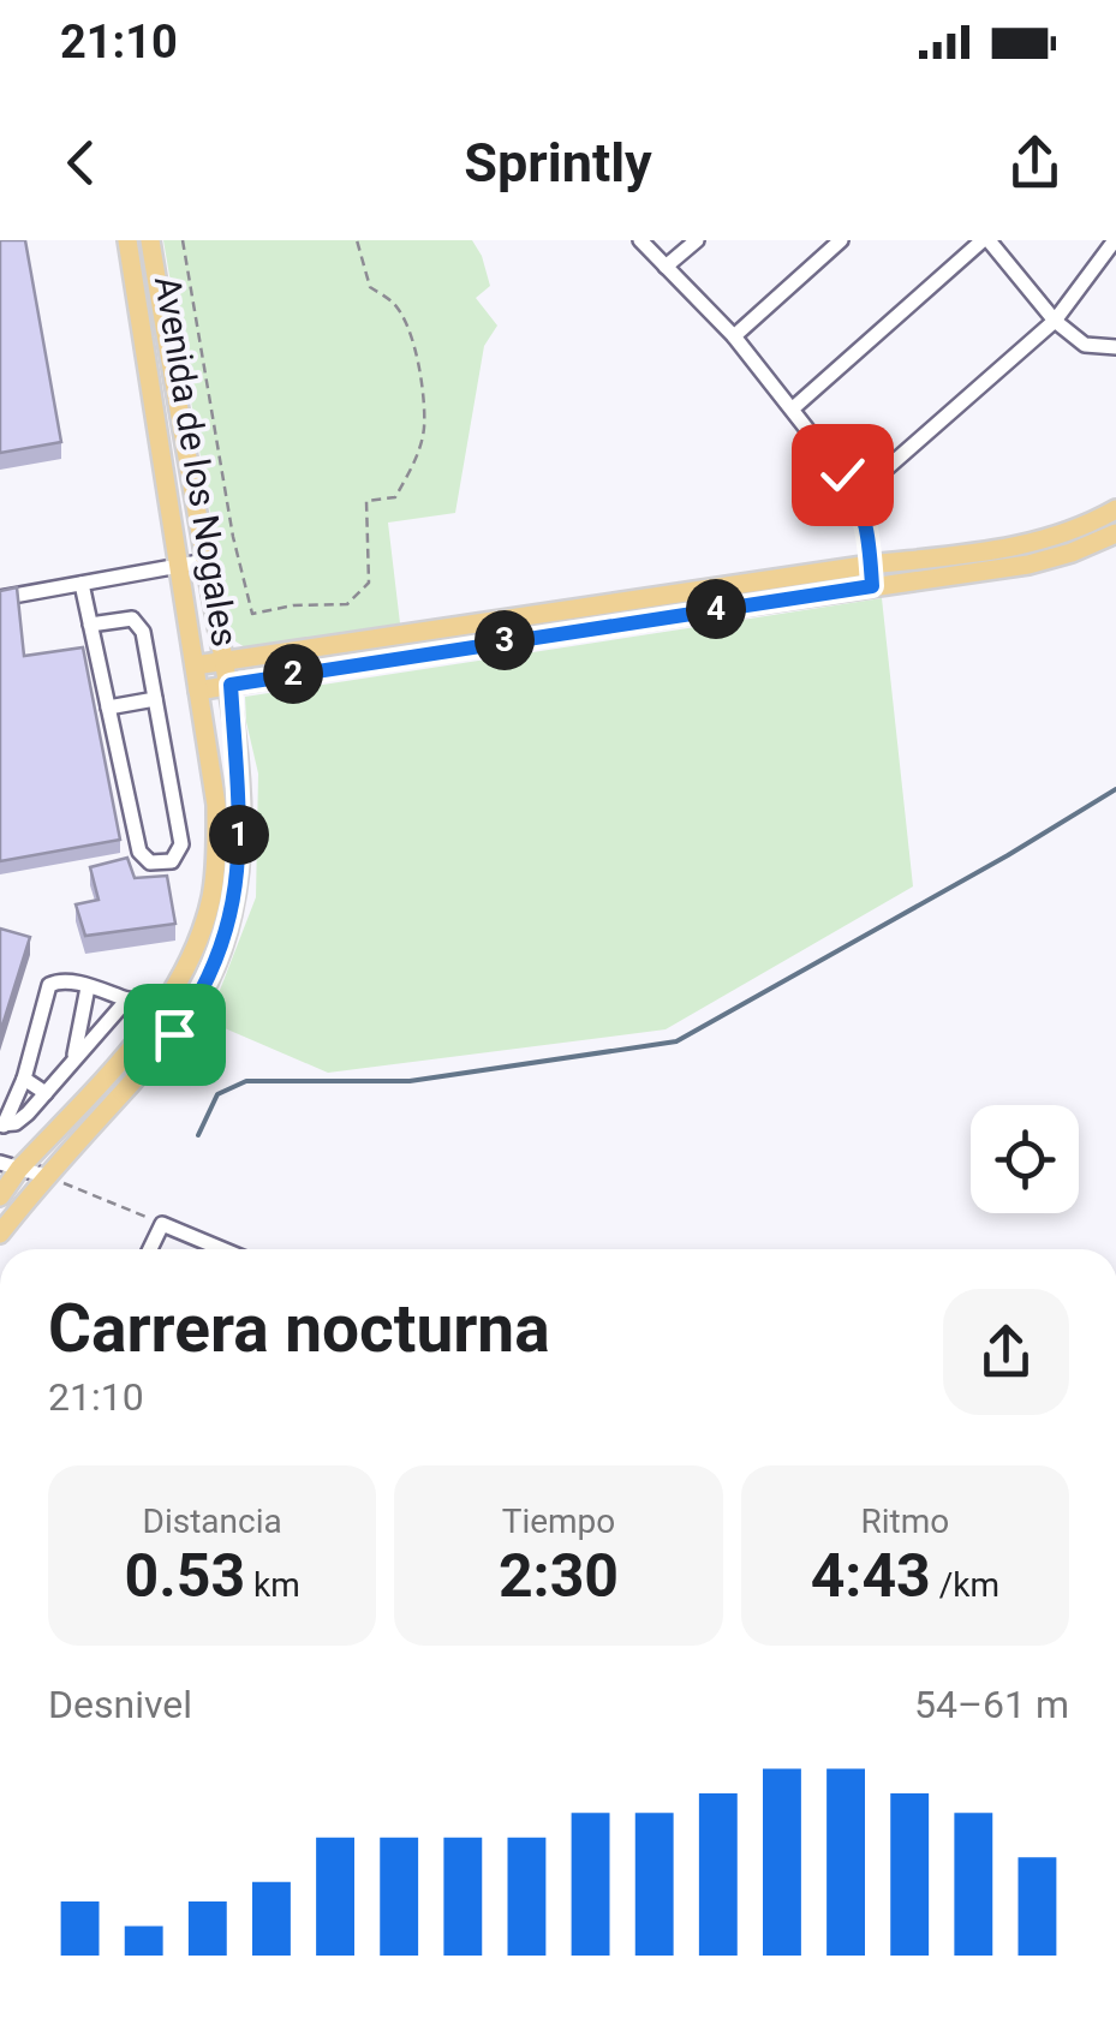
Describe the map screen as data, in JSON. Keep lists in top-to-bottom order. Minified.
{"streets":{"main road":["Avenida de los Nogales"]},"page":{"status":"21:10","header":"Sprintly","pins":["4","3","2","1"],"heading":["Carrera nocturna","21:10"],"stats":[["Distancia","0.53 km"],["Tiempo","2:30"],["Ritmo","4:43 /km"]],"chart":["Desnivel","54–61 m"]}}
